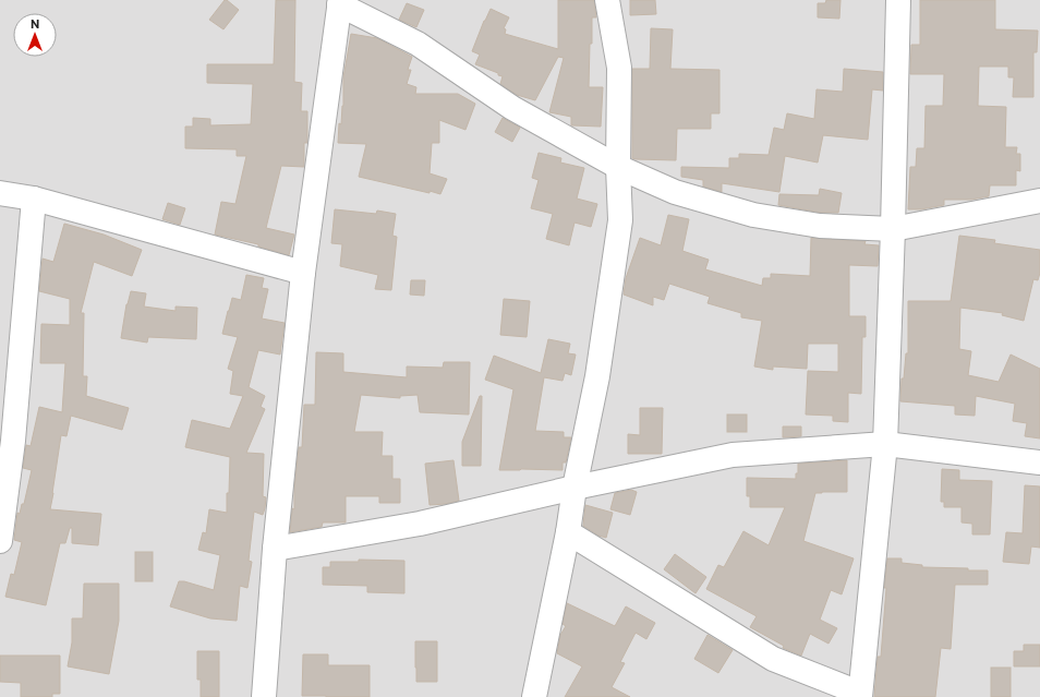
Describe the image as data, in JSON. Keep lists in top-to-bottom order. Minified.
{"north":"top"}
